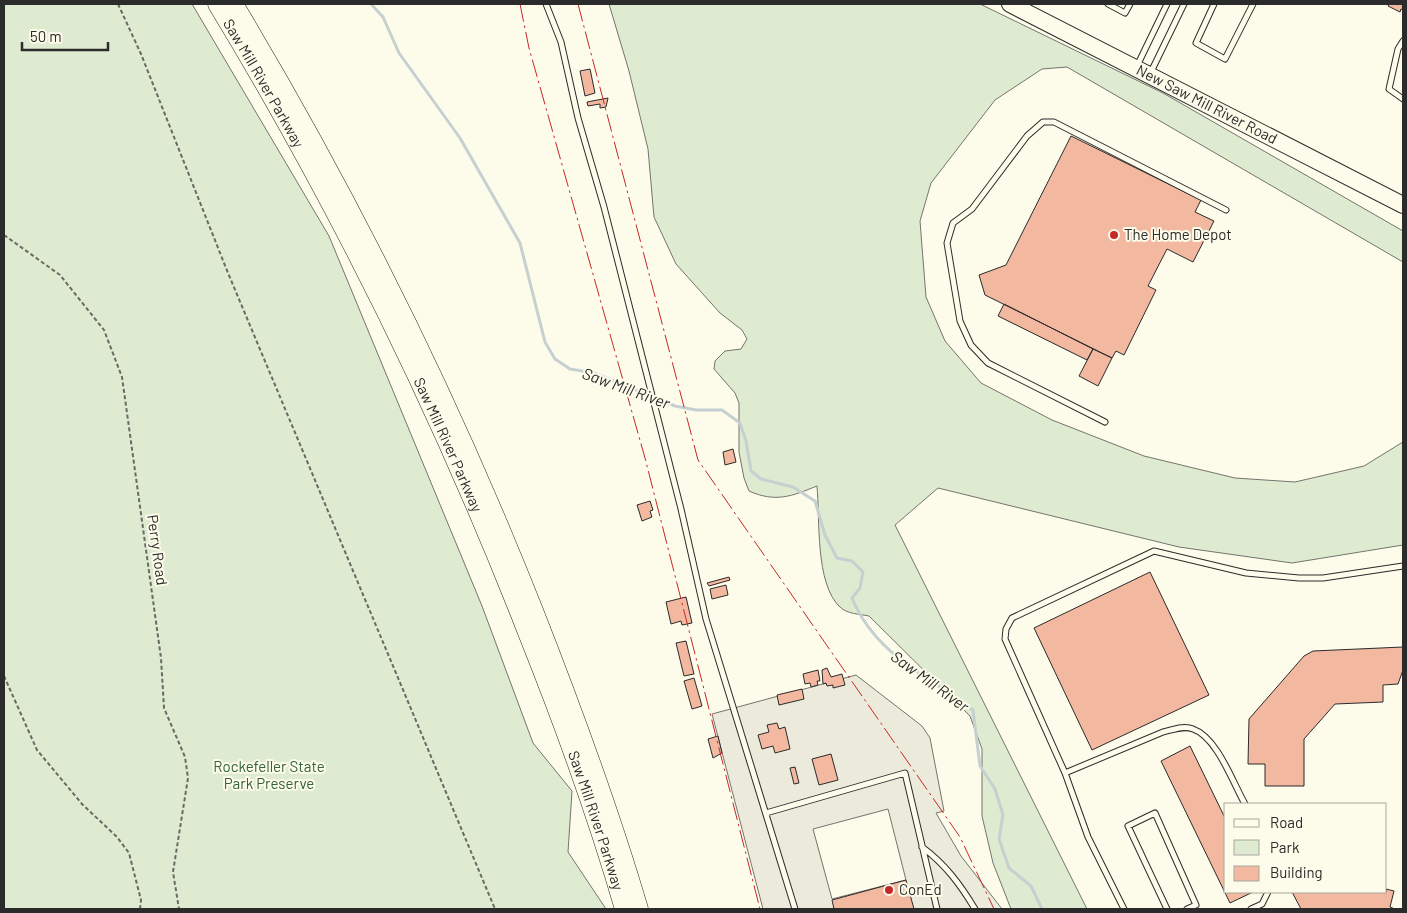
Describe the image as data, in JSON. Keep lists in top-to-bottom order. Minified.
{"streets":{"highway":["Saw Mill River Parkway"],"main road":["New Saw Mill River Road"],"path":["Perry Road"]},"water":["Saw Mill River"],"parks":["Rockefeller State Park Preserve"],"places":["The Home Depot","ConEd"],"legend":["Road","Park","Building"],"scale_bar":"50 m"}
